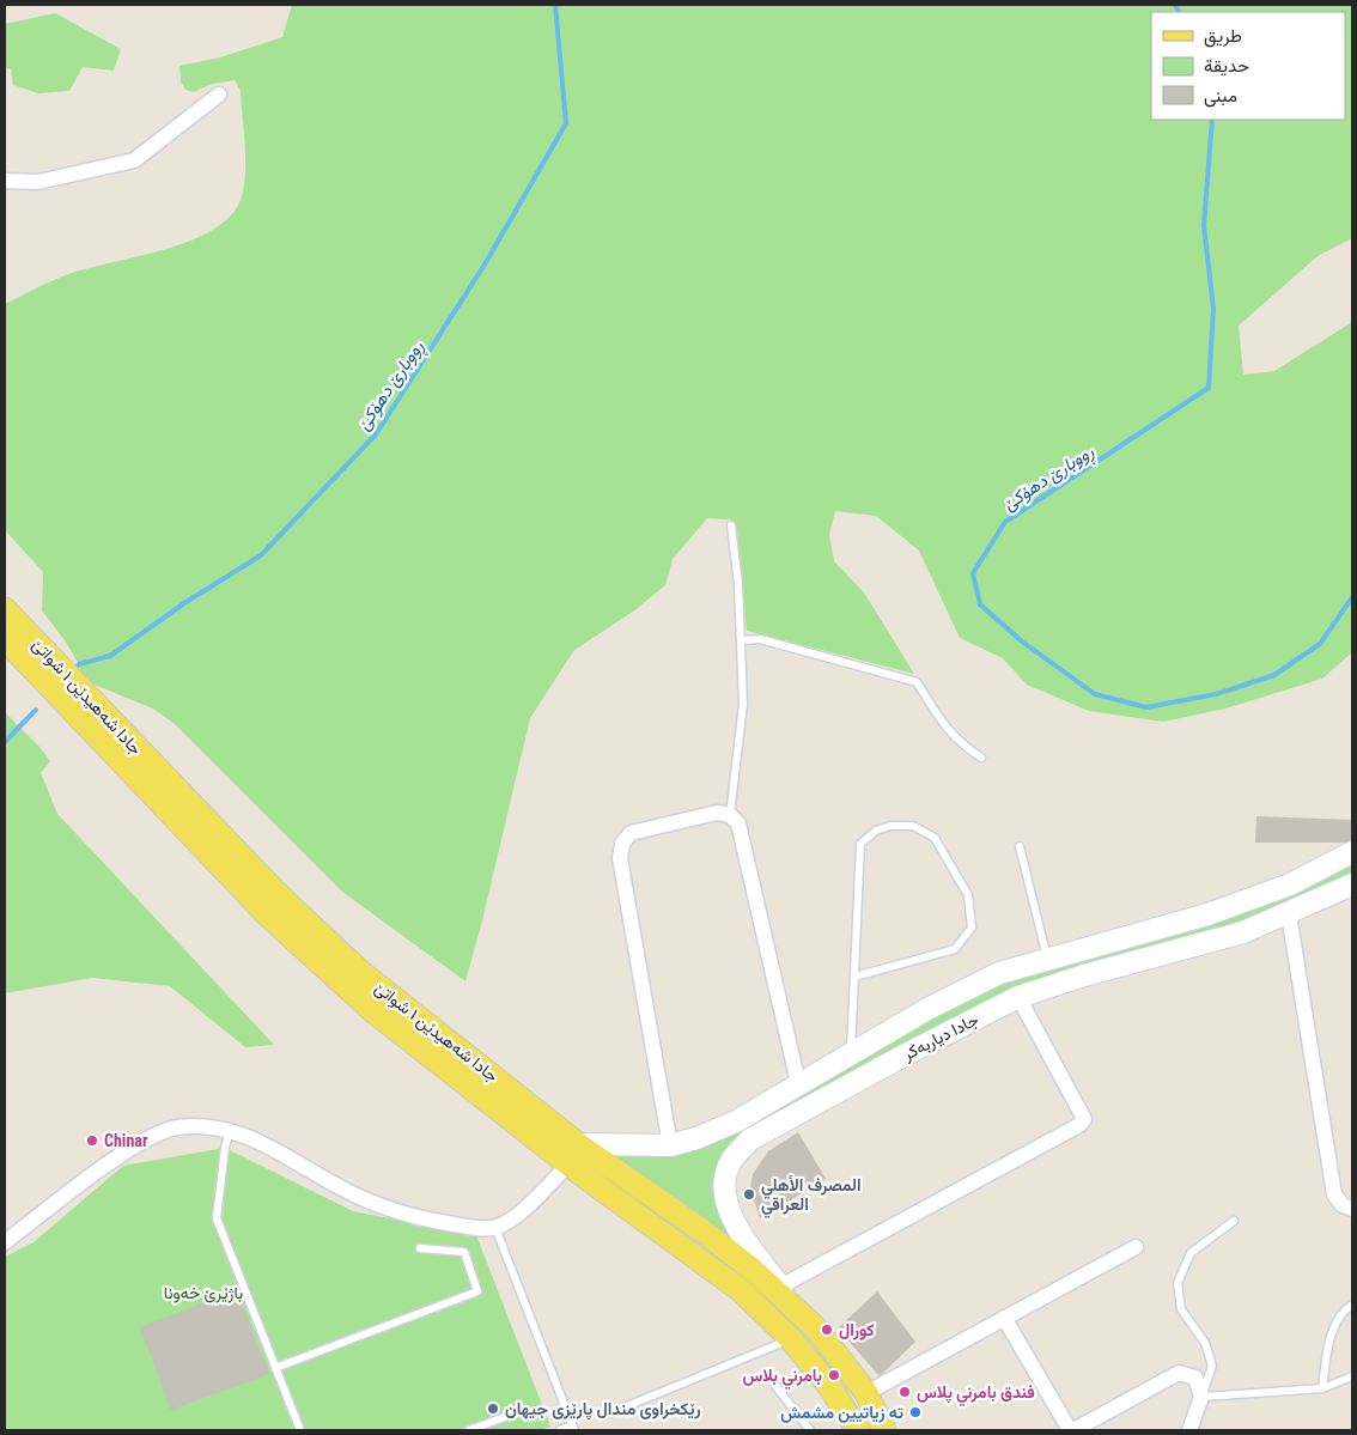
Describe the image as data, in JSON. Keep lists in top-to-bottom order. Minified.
{"streets":{"main road":["جادا شەهیدێن ١ شواتێ","جادا دیاربه‌كر"]},"crossings":[["جادا شەهیدێن ١ شواتێ","جادا دیاربه‌كر"]],"water":["ڕووبارێ دهۆكێ"],"parks":["باژێرێ خه‌ونا"],"places":["Chinar","المصرف الأهلي العراقي","كورال","بامرني بلاس","فندق بامرني پلاس","رێکخراوی مندال پارێزی جیهان","ته زياتيين مشمش"],"legend":["طريق","حديقة","مبنى"]}
